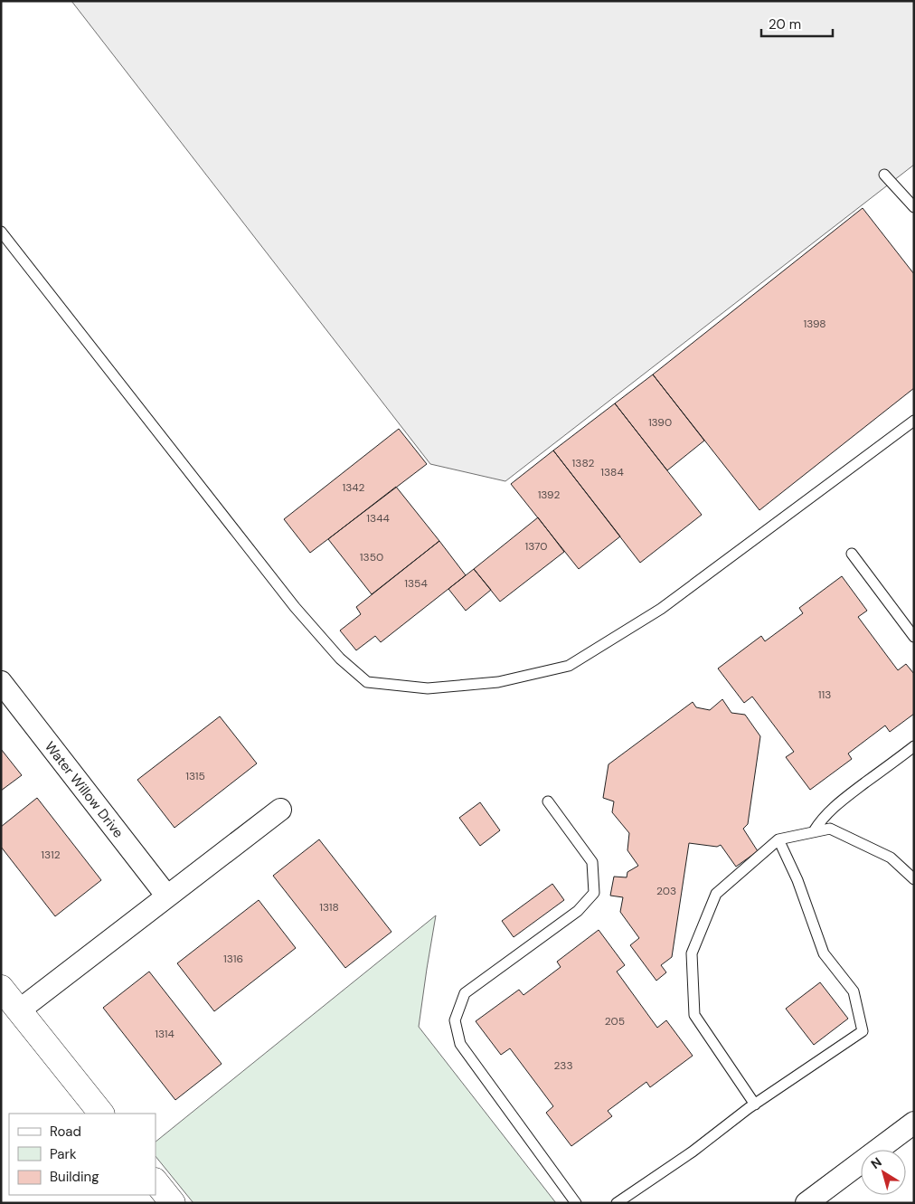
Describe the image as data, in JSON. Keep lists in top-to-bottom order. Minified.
{"streets":{"street":["Water Willow Drive"]},"house_numbers":["1398","1390","1382","1384","1342","1392","1344","1370","1350","1354","113","1315","1312","203","1318","1316","205","1314","233"],"legend":["Road","Park","Building"],"scale_bar":"20 m","north":"top left"}
